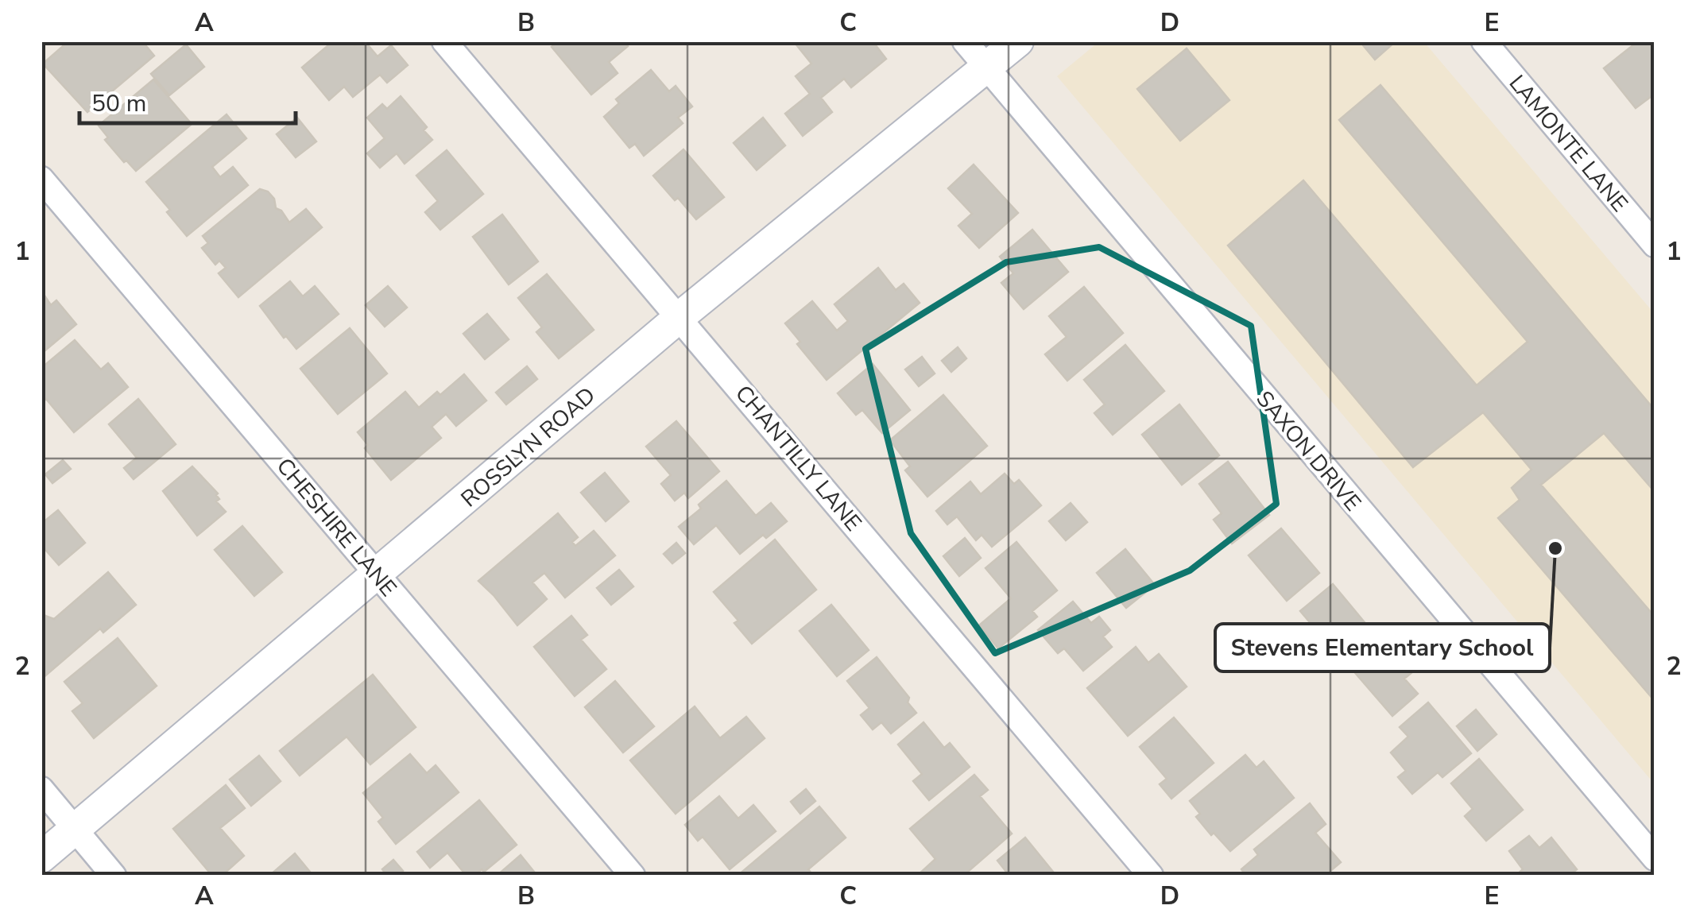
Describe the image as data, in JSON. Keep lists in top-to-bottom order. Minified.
{"streets":{"street":["LAMONTE LANE","ROSSLYN ROAD","SAXON DRIVE","CHANTILLY LANE","CHESHIRE LANE"]},"crossings":[["ROSSLYN ROAD","SAXON DRIVE"],["ROSSLYN ROAD","CHANTILLY LANE"],["ROSSLYN ROAD","CHESHIRE LANE"]],"places":["Stevens Elementary School"],"scale_bar":"50 m","grid":{"columns":["A","B","C","D","E"],"rows":["1","2"]}}
